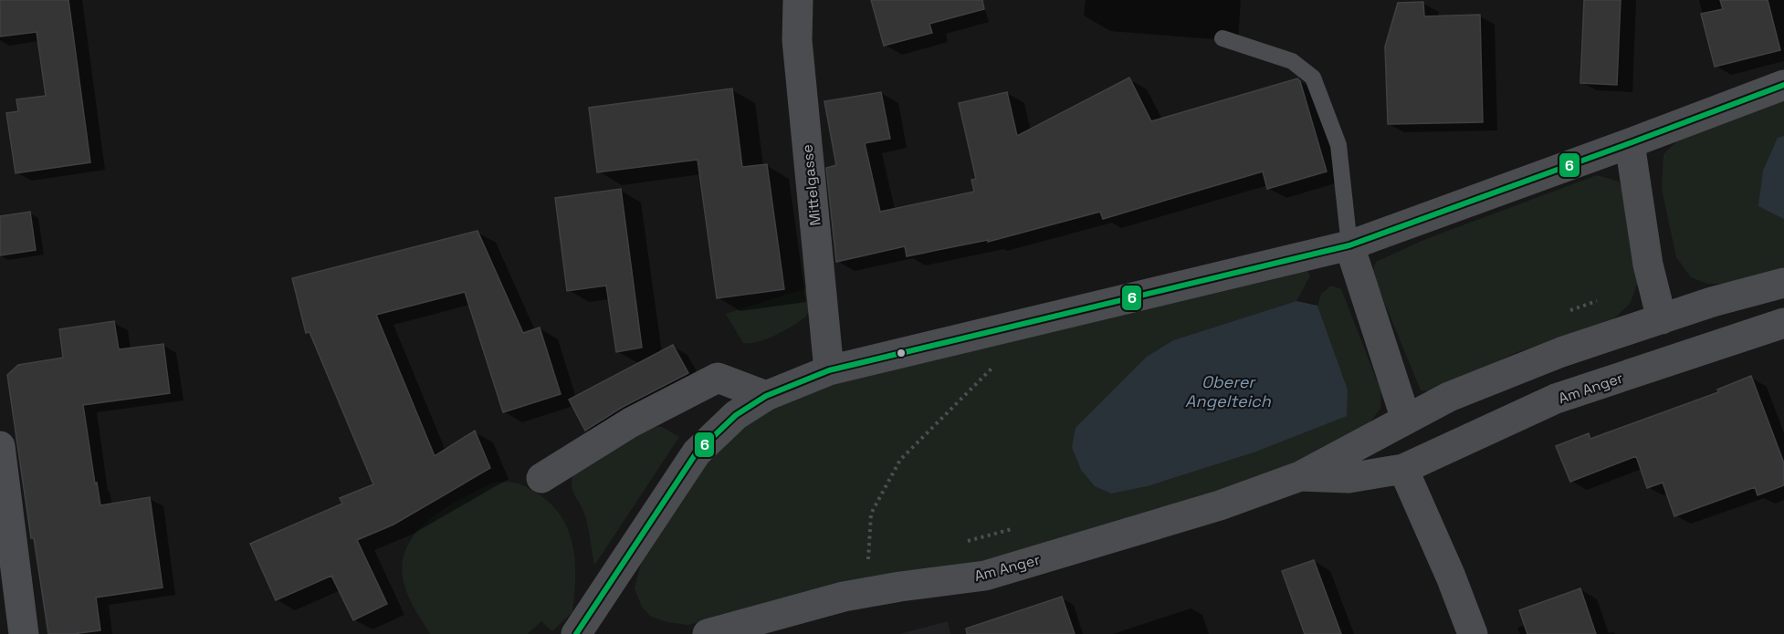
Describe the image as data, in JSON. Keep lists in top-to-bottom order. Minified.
{"streets":{"street":["Mittelgasse","Am Anger"]},"water":["Oberer Angelteich"],"lines":["transit line 6"]}
